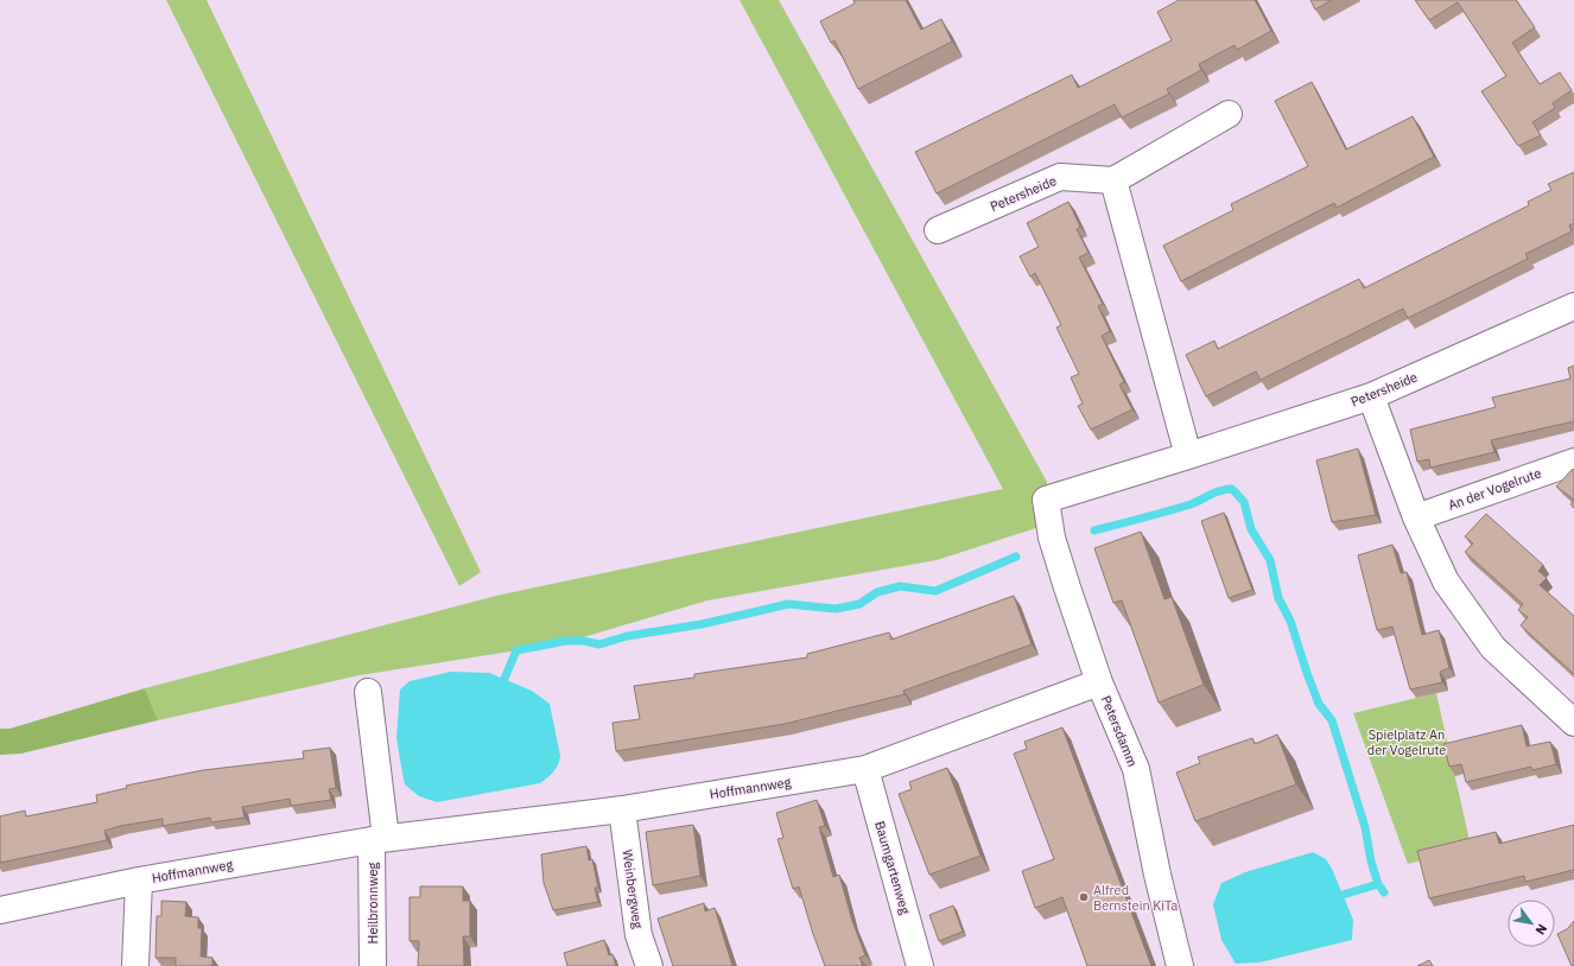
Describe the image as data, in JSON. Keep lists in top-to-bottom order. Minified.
{"streets":{"street":["Petersheide","An der Vogelrute","Petersdamm","Hoffmannweg","Baumgartenweg","Weinbergweg","Heilbronnweg"]},"crossings":[["Petersheide","Petersdamm"],["Petersdamm","Hoffmannweg"],["Hoffmannweg","Baumgartenweg"],["Hoffmannweg","Weinbergweg"],["Hoffmannweg","Heilbronnweg"]],"parks":["Spielplatz An der Vogelrute"],"places":["Alfred Bernstein KiTa"],"north":"bottom right"}
